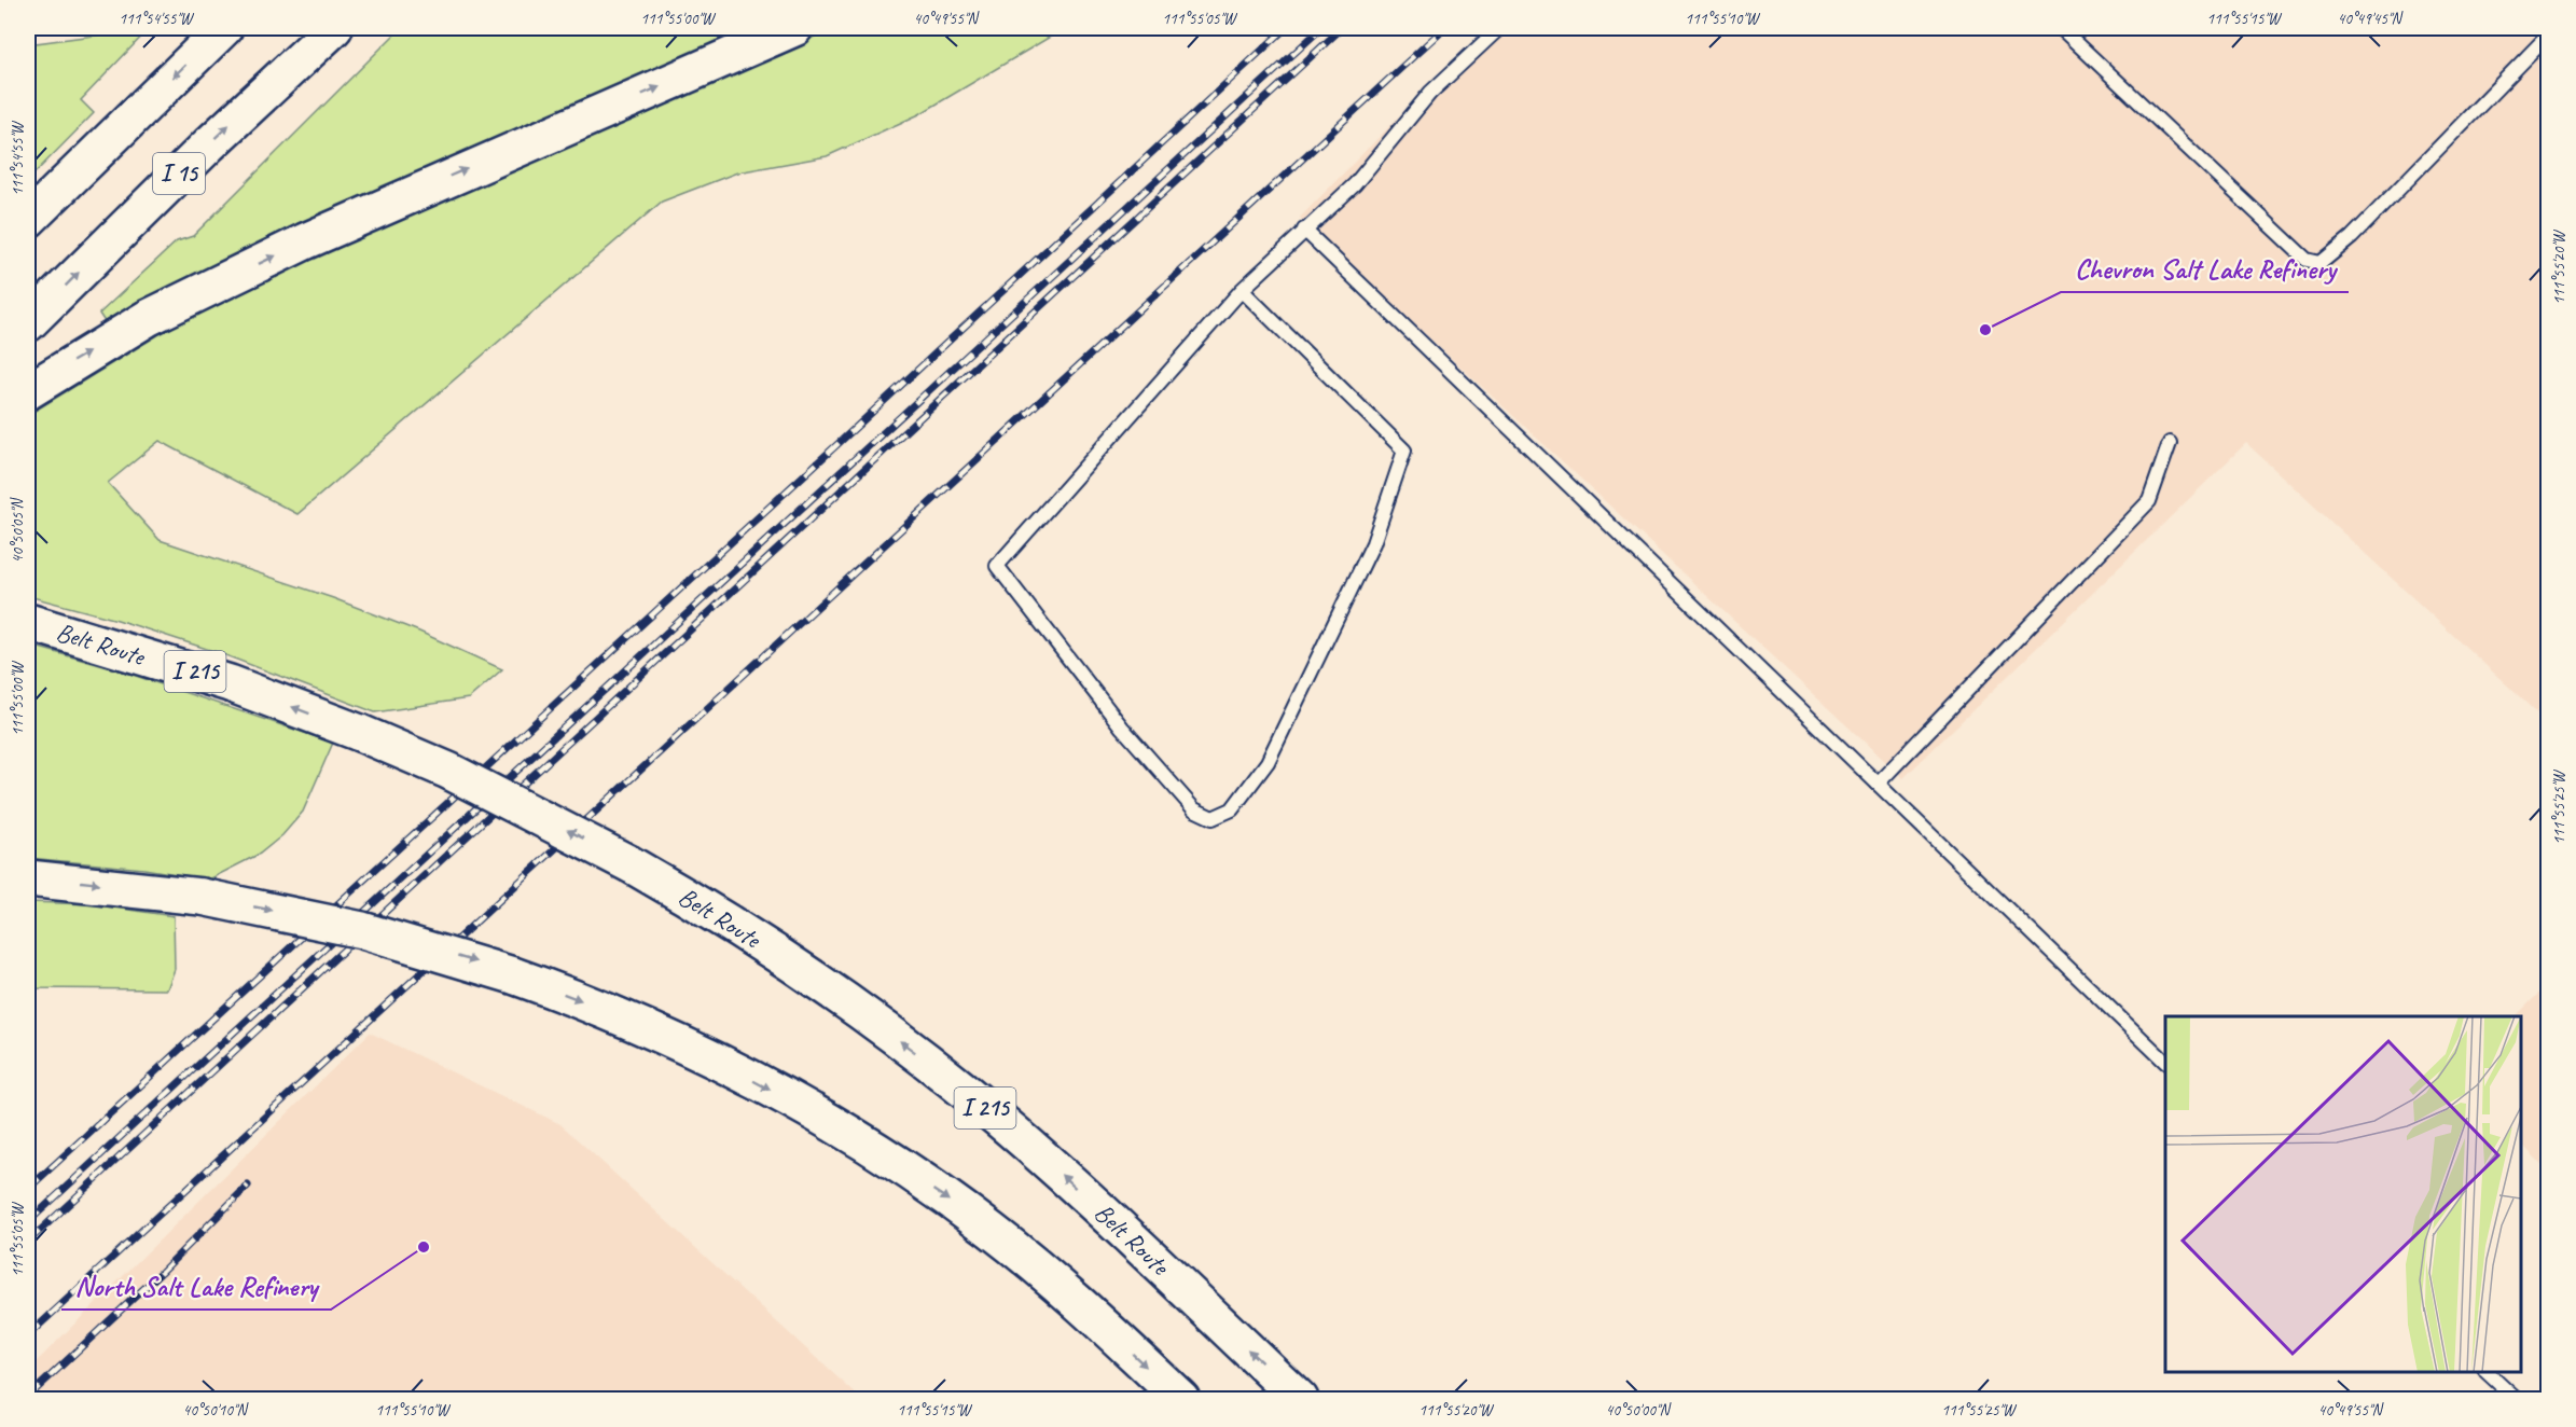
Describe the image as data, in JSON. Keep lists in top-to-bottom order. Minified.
{"streets":{"highway":["I 15","Belt Route","I 215"]},"places":["Chevron Salt Lake Refinery","North Salt Lake Refinery"],"coordinates":["111°54'55\"W","111°55'00\"W","40°49'55\"N","111°55'05\"W","111°55'10\"W","111°55'15\"W","40°49'45\"N","111°55'20\"W","40°50'05\"N","111°55'25\"W","40°50'10\"N","40°50'00\"N"]}
